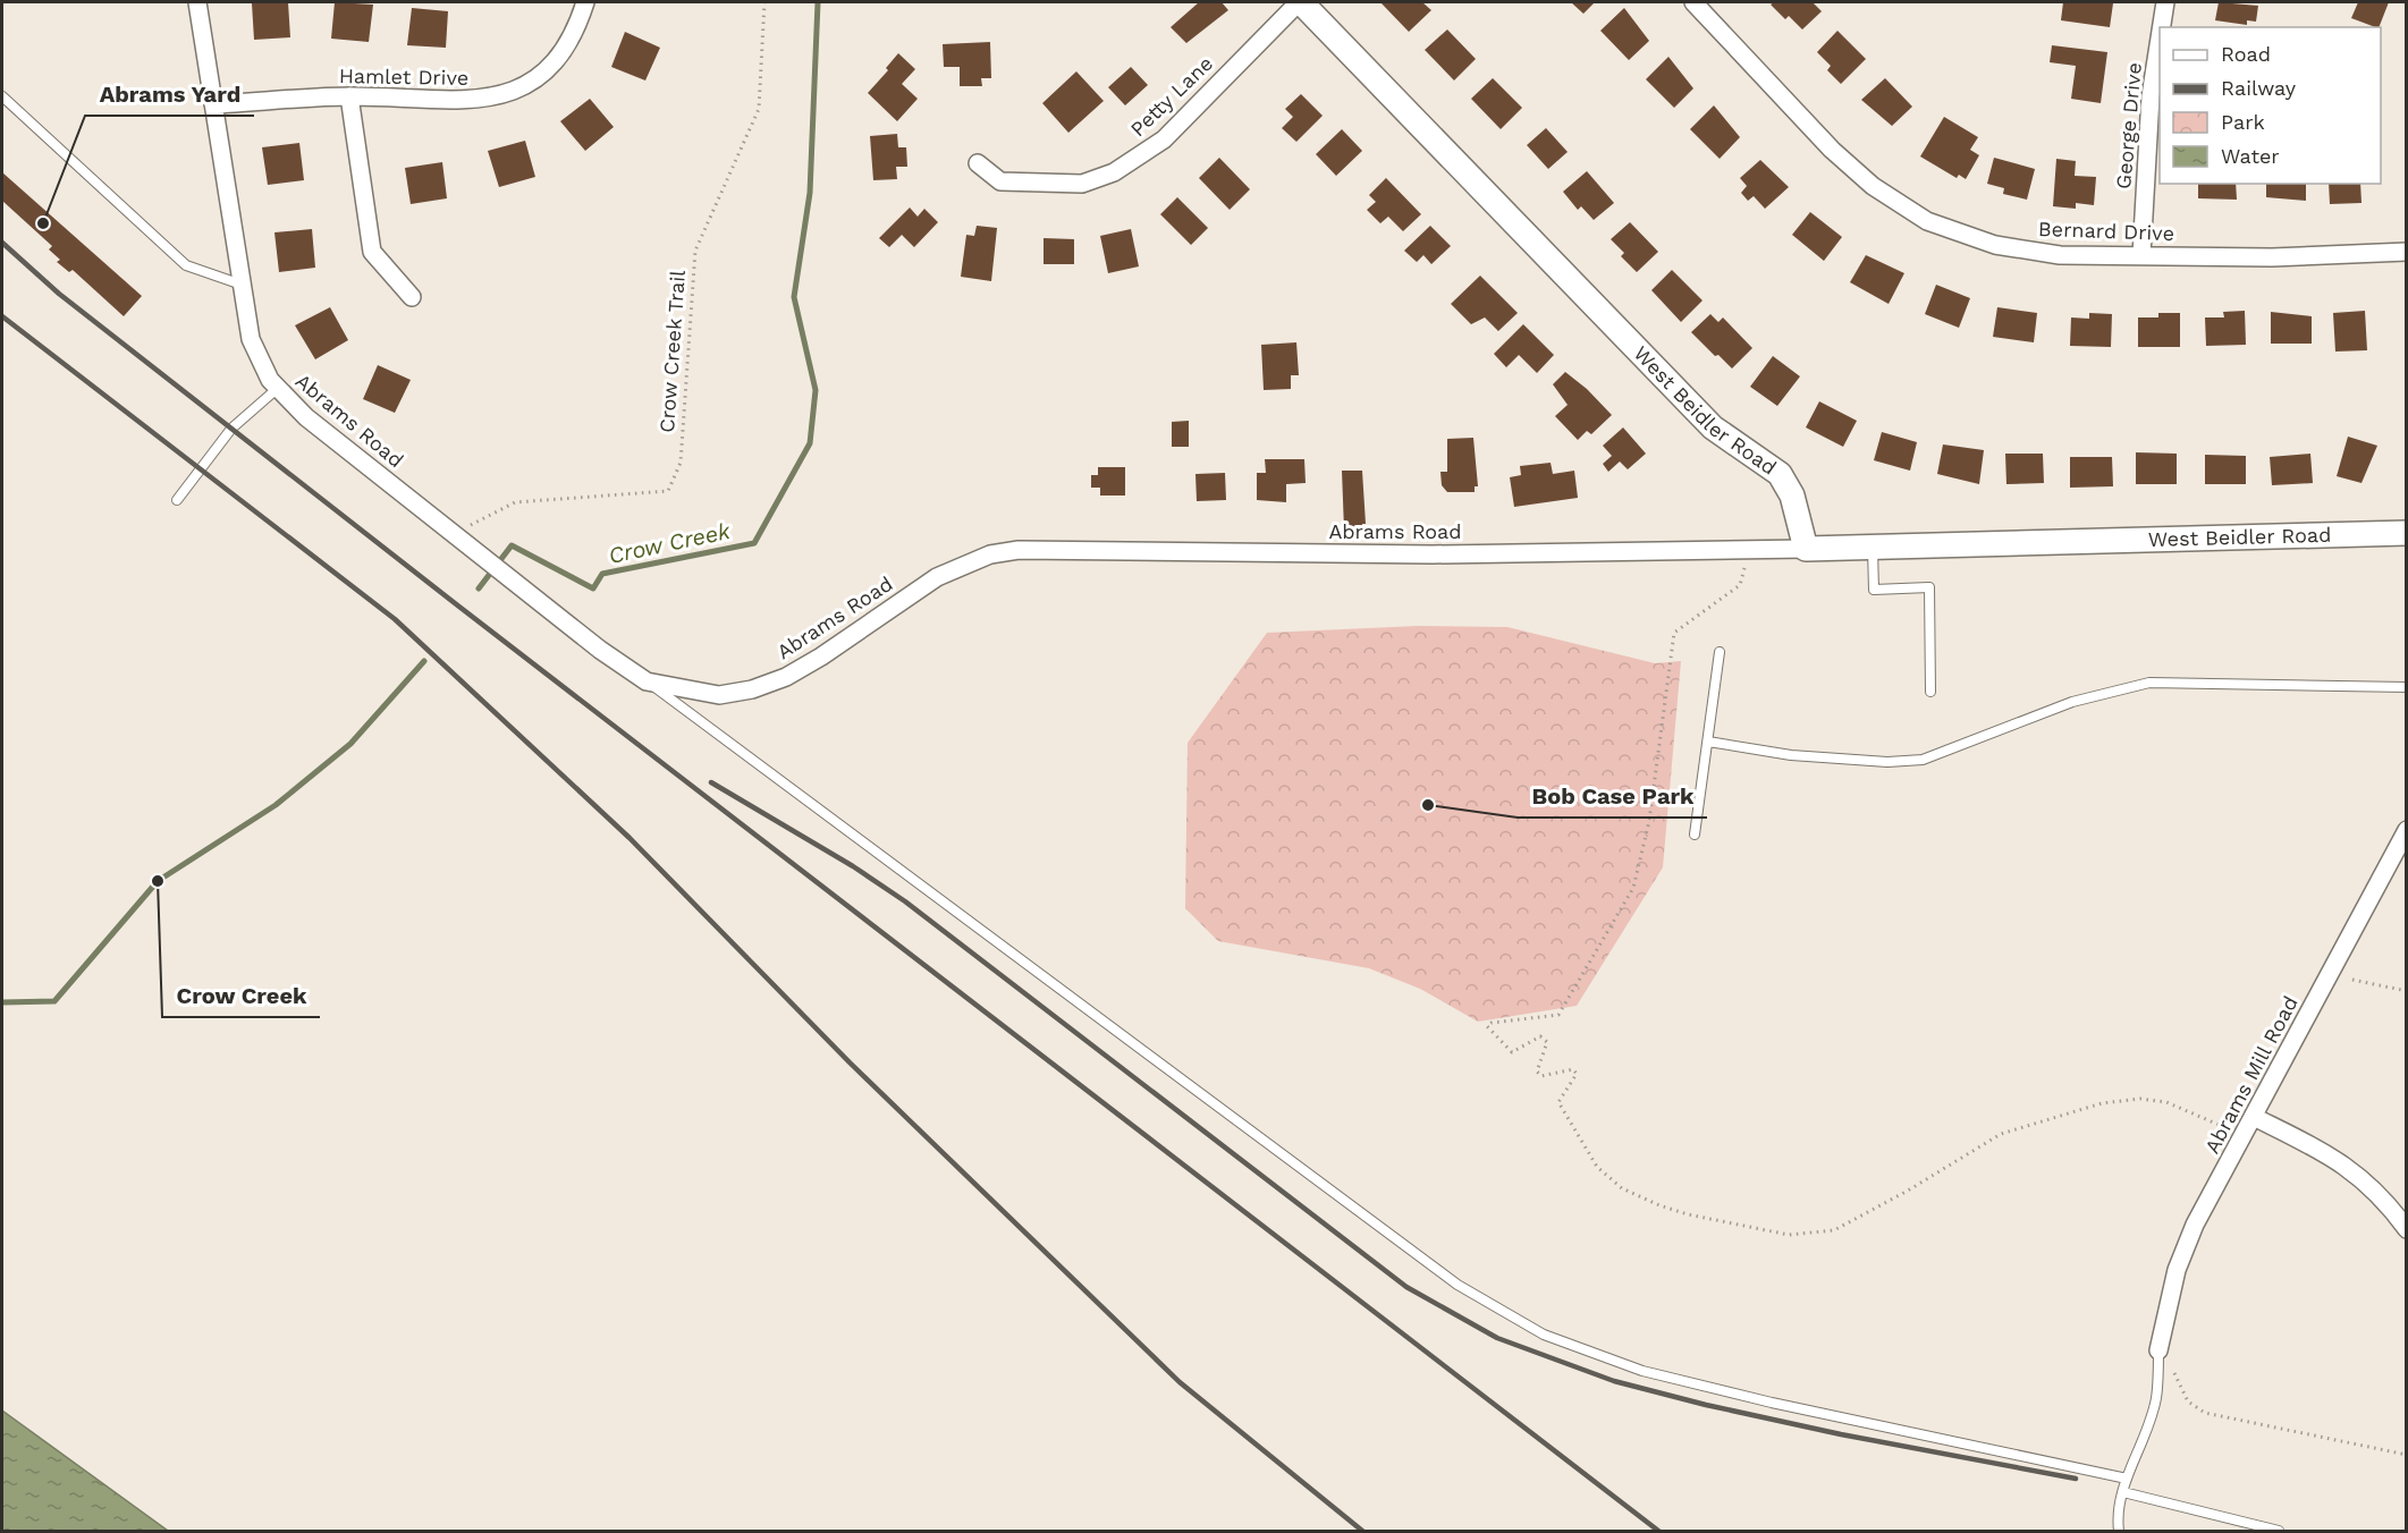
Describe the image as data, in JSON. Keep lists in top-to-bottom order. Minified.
{"streets":{"street":["Hamlet Drive","Petty Lane","George Drive","Bernard Drive","West Beidler Road","Abrams Road","Abrams Mill Road"],"path":["Crow Creek Trail"]},"crossings":[["Hamlet Drive","Abrams Road"],["Petty Lane","West Beidler Road"],["George Drive","Bernard Drive"],["Crow Creek Trail","Abrams Road"],["West Beidler Road","Abrams Road"]],"water":["Crow Creek"],"places":["Abrams Yard","Bob Case Park","Crow Creek"],"legend":["Road","Railway","Park","Water"]}
